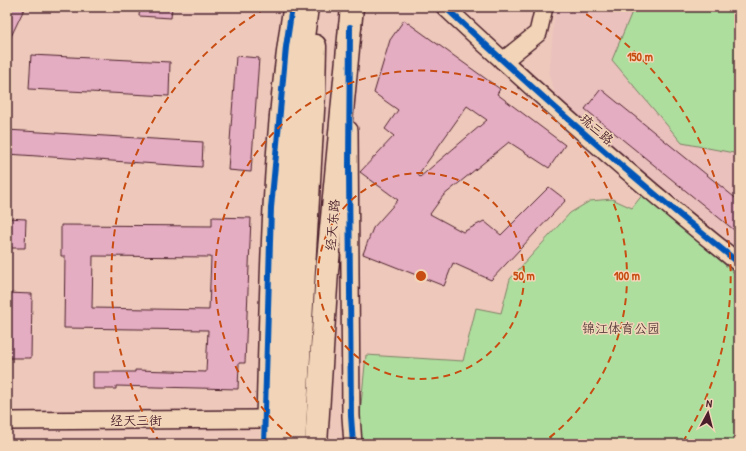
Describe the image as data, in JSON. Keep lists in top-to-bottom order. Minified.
{"streets":{"highway":["经天东路"],"street":["琉三路","经天三街"]},"parks":["锦江体育公园"],"north":"top","rings":["150 m","50 m","100 m"]}
